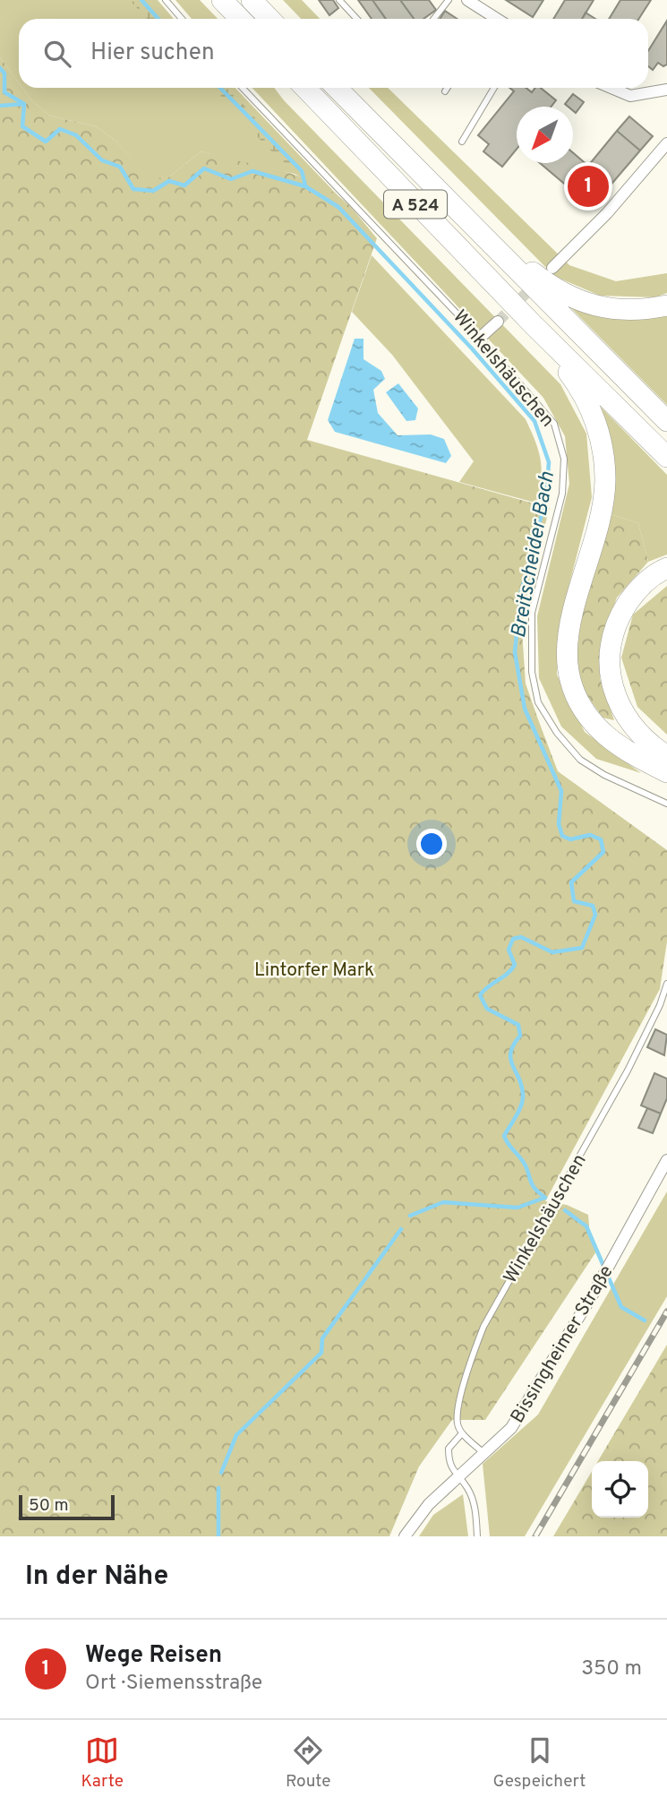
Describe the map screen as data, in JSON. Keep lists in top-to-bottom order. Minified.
{"streets":{"highway":["A 524"],"street":["Bissingheimer Straße"],"lane":["Winkelshäuschen"]},"water":["Breitscheider Bach"],"parks":["Lintorfer Mark"],"scale_bar":"50 m","north":"bottom left","page":{"search":"Hier suchen","pins":"1","scale":"50 m","heading":"In der Nähe","list":[{"mark":"1","name":"Wege Reisen","note":"Ort · Siemensstraße","value":"350 m"}],"nav":["Karte","Route","Gespeichert"]}}
